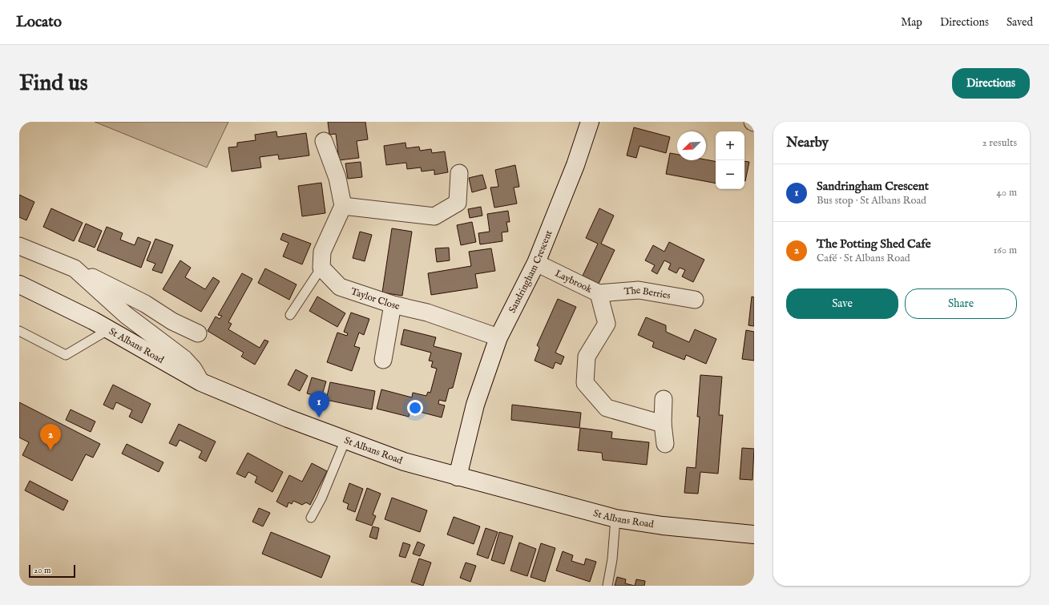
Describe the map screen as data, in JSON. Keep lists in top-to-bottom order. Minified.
{"streets":{"main road":["Sandringham Crescent","St Albans Road"],"street":["Laybrook","The Berries","Taylor Close"]},"crossings":[["Sandringham Crescent","Laybrook"],["Sandringham Crescent","Taylor Close"],["Sandringham Crescent","St Albans Road"],["Laybrook","The Berries"]],"scale_bar":"20 m","north":"bottom left","page":{"header":"Locato","nav":["Map","Directions","Saved"],"buttons":["Directions",["Save","Share"]],"title":"Find us","heading":["Nearby","2 results"],"map_buttons":["+","−"],"list":[{"mark":"1","name":"Sandringham Crescent","note":"Bus stop · St Albans Road","value":"40 m"},{"mark":"2","name":"The Potting Shed Cafe","note":"Café · St Albans Road","value":"160 m"}],"pins":["1","2"],"scale":"20 m"}}
